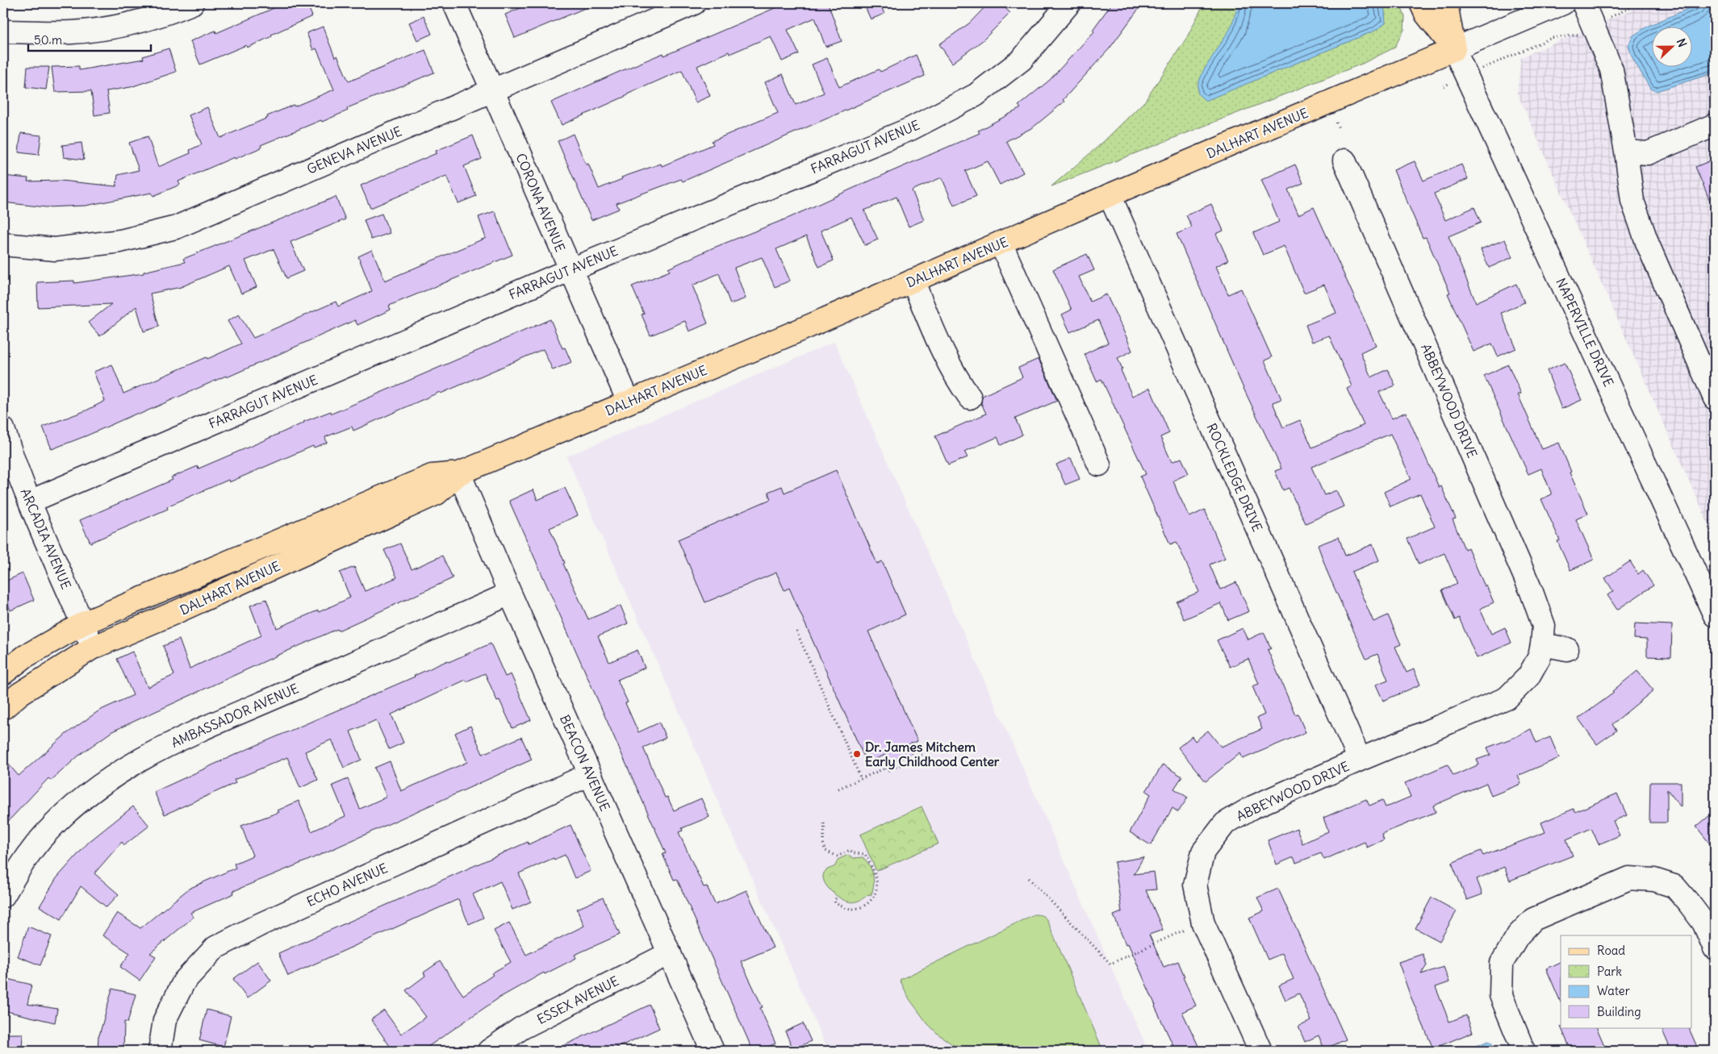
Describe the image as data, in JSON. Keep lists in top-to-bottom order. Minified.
{"streets":{"main road":["DALHART AVENUE"],"street":["FARRAGUT AVENUE","GENEVA AVENUE","CORONA AVENUE","NAPERVILLE DRIVE","ABBEYWOOD DRIVE","ROCKLEDGE DRIVE","ARCADIA AVENUE","AMBASSADOR AVENUE","BEACON AVENUE","ECHO AVENUE","ESSEX AVENUE"]},"crossings":[["DALHART AVENUE","CORONA AVENUE"],["DALHART AVENUE","NAPERVILLE DRIVE"],["DALHART AVENUE","ROCKLEDGE DRIVE"],["DALHART AVENUE","ARCADIA AVENUE"],["DALHART AVENUE","BEACON AVENUE"],["FARRAGUT AVENUE","CORONA AVENUE"],["FARRAGUT AVENUE","ARCADIA AVENUE"],["GENEVA AVENUE","CORONA AVENUE"],["ABBEYWOOD DRIVE","ROCKLEDGE DRIVE"],["AMBASSADOR AVENUE","BEACON AVENUE"],["BEACON AVENUE","ECHO AVENUE"],["BEACON AVENUE","ESSEX AVENUE"]],"places":["Dr. James Mitchem Early Childhood Center"],"legend":["Road","Park","Water","Building"],"scale_bar":"50 m","north":"right"}
